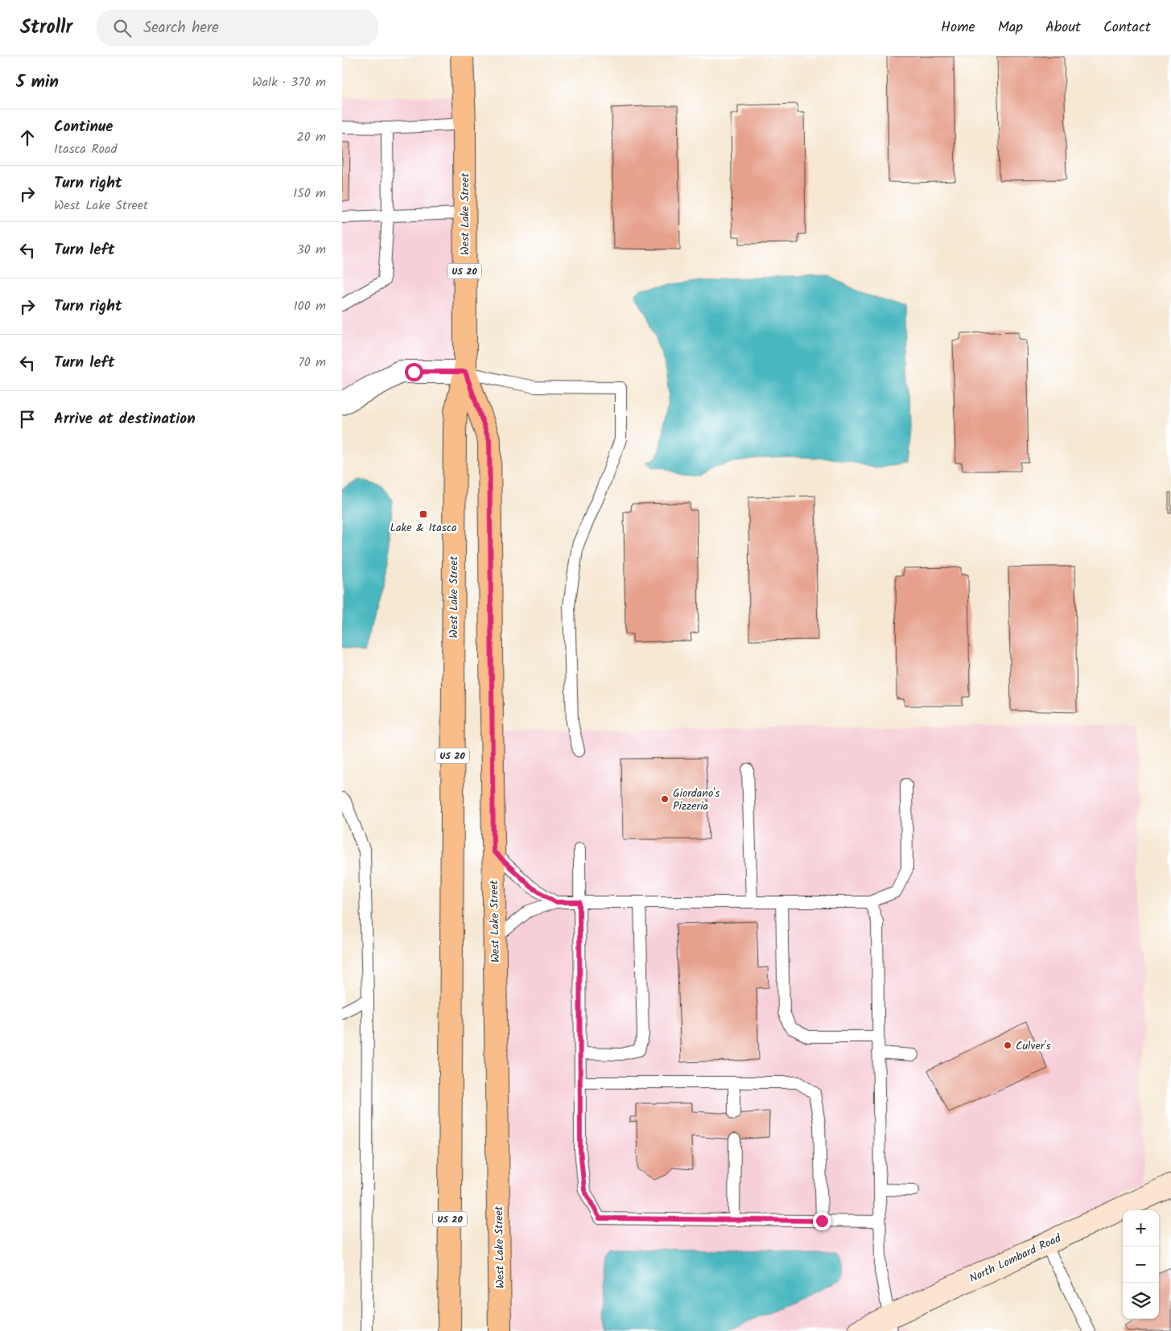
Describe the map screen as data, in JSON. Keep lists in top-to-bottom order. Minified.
{"streets":{"main road":["West Lake Street","US 20"],"street":["North Lombard Road"]},"places":{"transit":["Lake & Itasca"],"other":["Giordano's Pizzeria","Culver's"]},"page":{"header":"Strollr","search":"Search here","nav":["Home","Map","About","Contact"],"heading":["5 min","Walk · 370 m"],"list":[["Continue","Itasca Road","20 m"],["Turn right","West Lake Street","150 m"],["Turn left","30 m"],["Turn right","100 m"],["Turn left","70 m"],"Arrive at destination"],"map_buttons":["+","−"]}}
